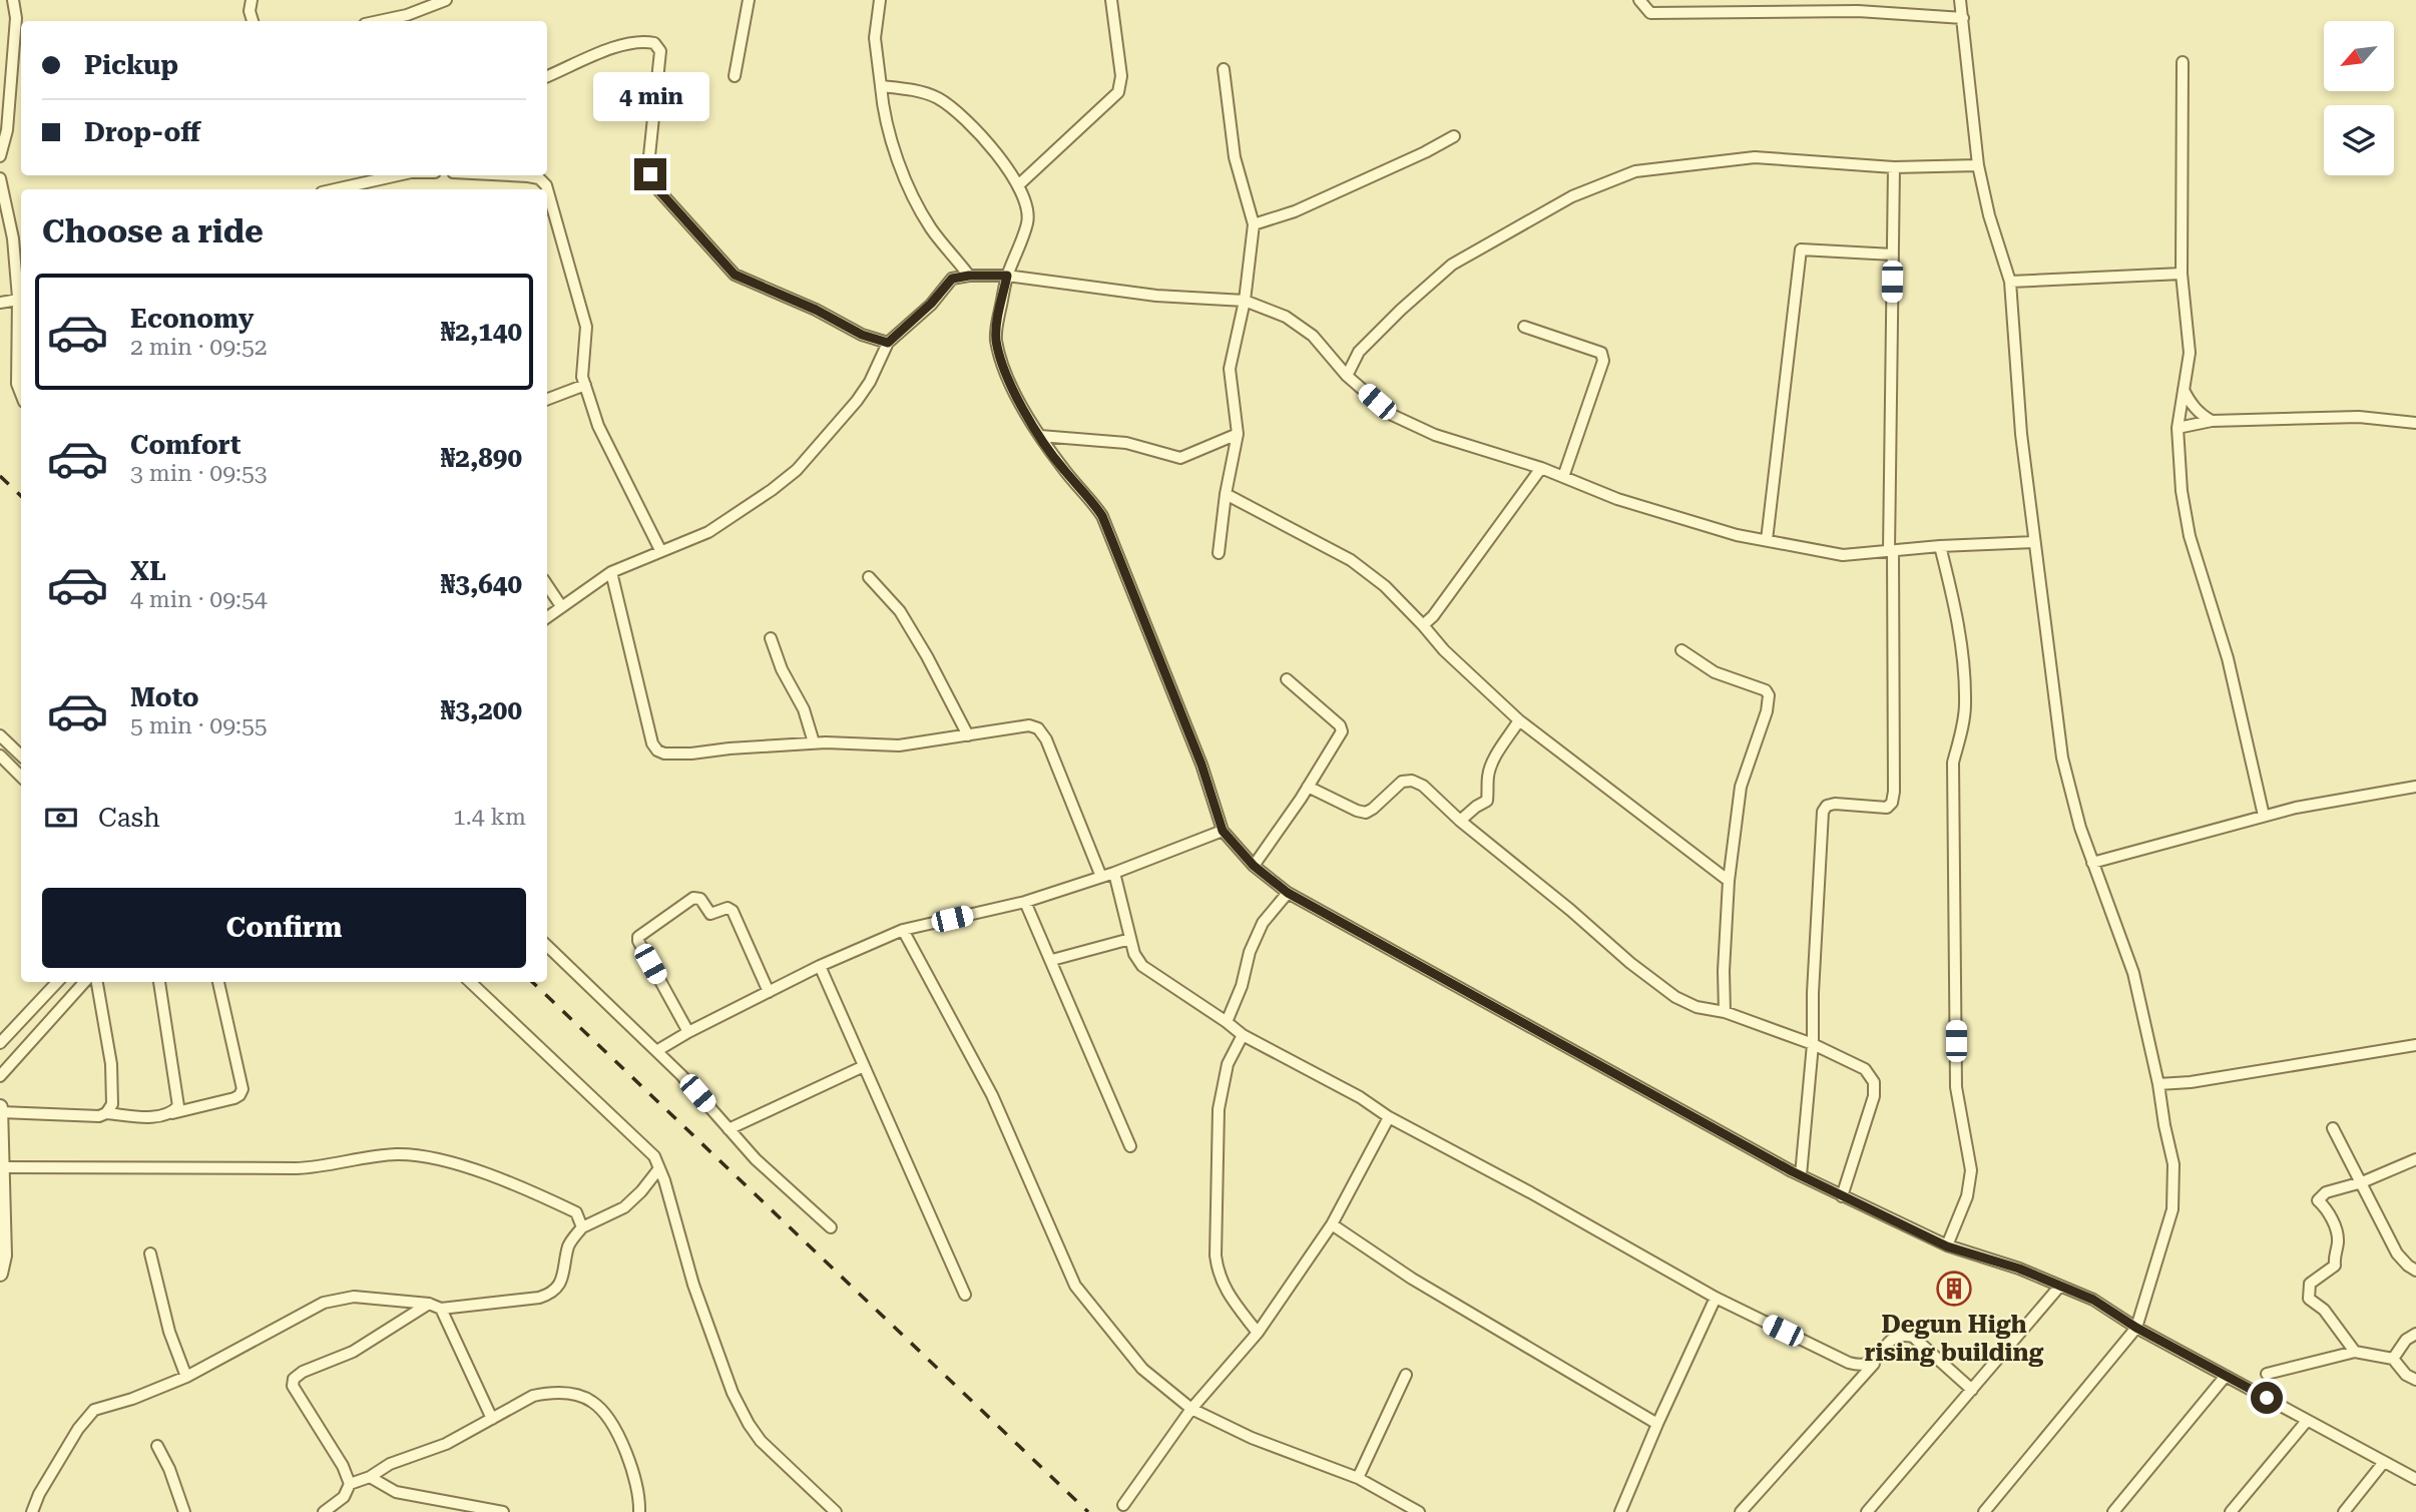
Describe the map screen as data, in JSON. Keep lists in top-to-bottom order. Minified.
{"places":{"building":["Degun High rising building"]},"north":"bottom left","page":{"banner":["Pickup","Drop-off"],"bubble":"4 min","heading":"Choose a ride","list":[{"name":"Economy","note":"2 min · 09:52","value":"₦2,140"},{"name":"Comfort","note":"3 min · 09:53","value":"₦2,890"},{"name":"XL","note":"4 min · 09:54","value":"₦3,640"},{"name":"Moto","note":"5 min · 09:55","value":"₦3,200"}],"pay":["Cash","1.4 km"],"buttons":"Confirm"}}
